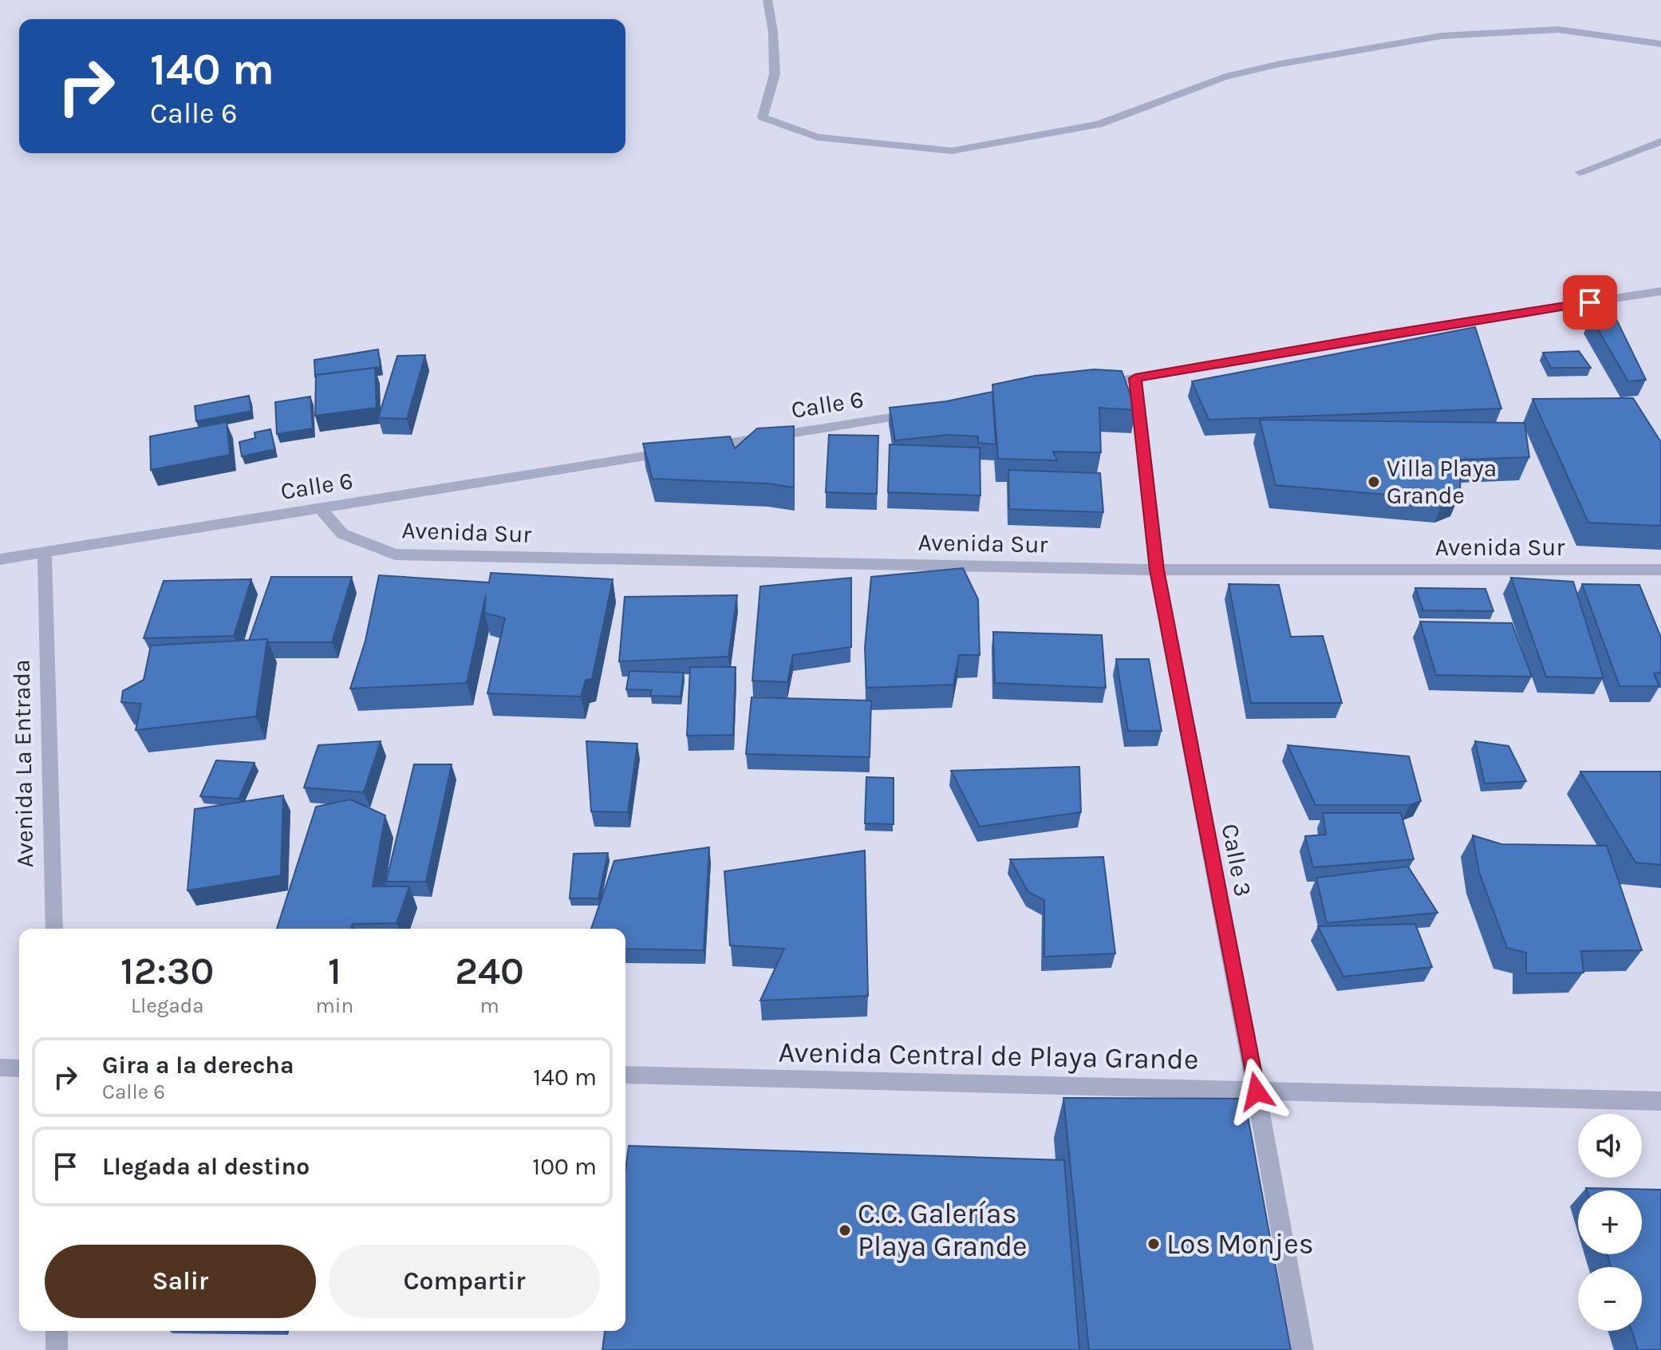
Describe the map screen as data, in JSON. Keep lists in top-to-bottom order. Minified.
{"streets":{"street":["Calle 6","Avenida Sur","Avenida La Entrada","Calle 3","Avenida Central de Playa Grande"]},"crossings":[["Calle 6","Avenida Sur"],["Calle 6","Avenida La Entrada"],["Avenida Sur","Calle 3"],["Calle 3","Avenida Central de Playa Grande"]],"places":["Villa Playa Grande","C.C. Galerías Playa Grande","Los Monjes"],"page":{"turn":["140 m","Calle 6"],"eta":["12:30","Llegada","1","min","240","m"],"list":[{"name":"Gira a la derecha","note":"Calle 6","value":"140 m"},{"name":"Llegada al destino","value":"100 m"}],"map_buttons":["+","−"],"buttons":["Salir","Compartir"]}}
